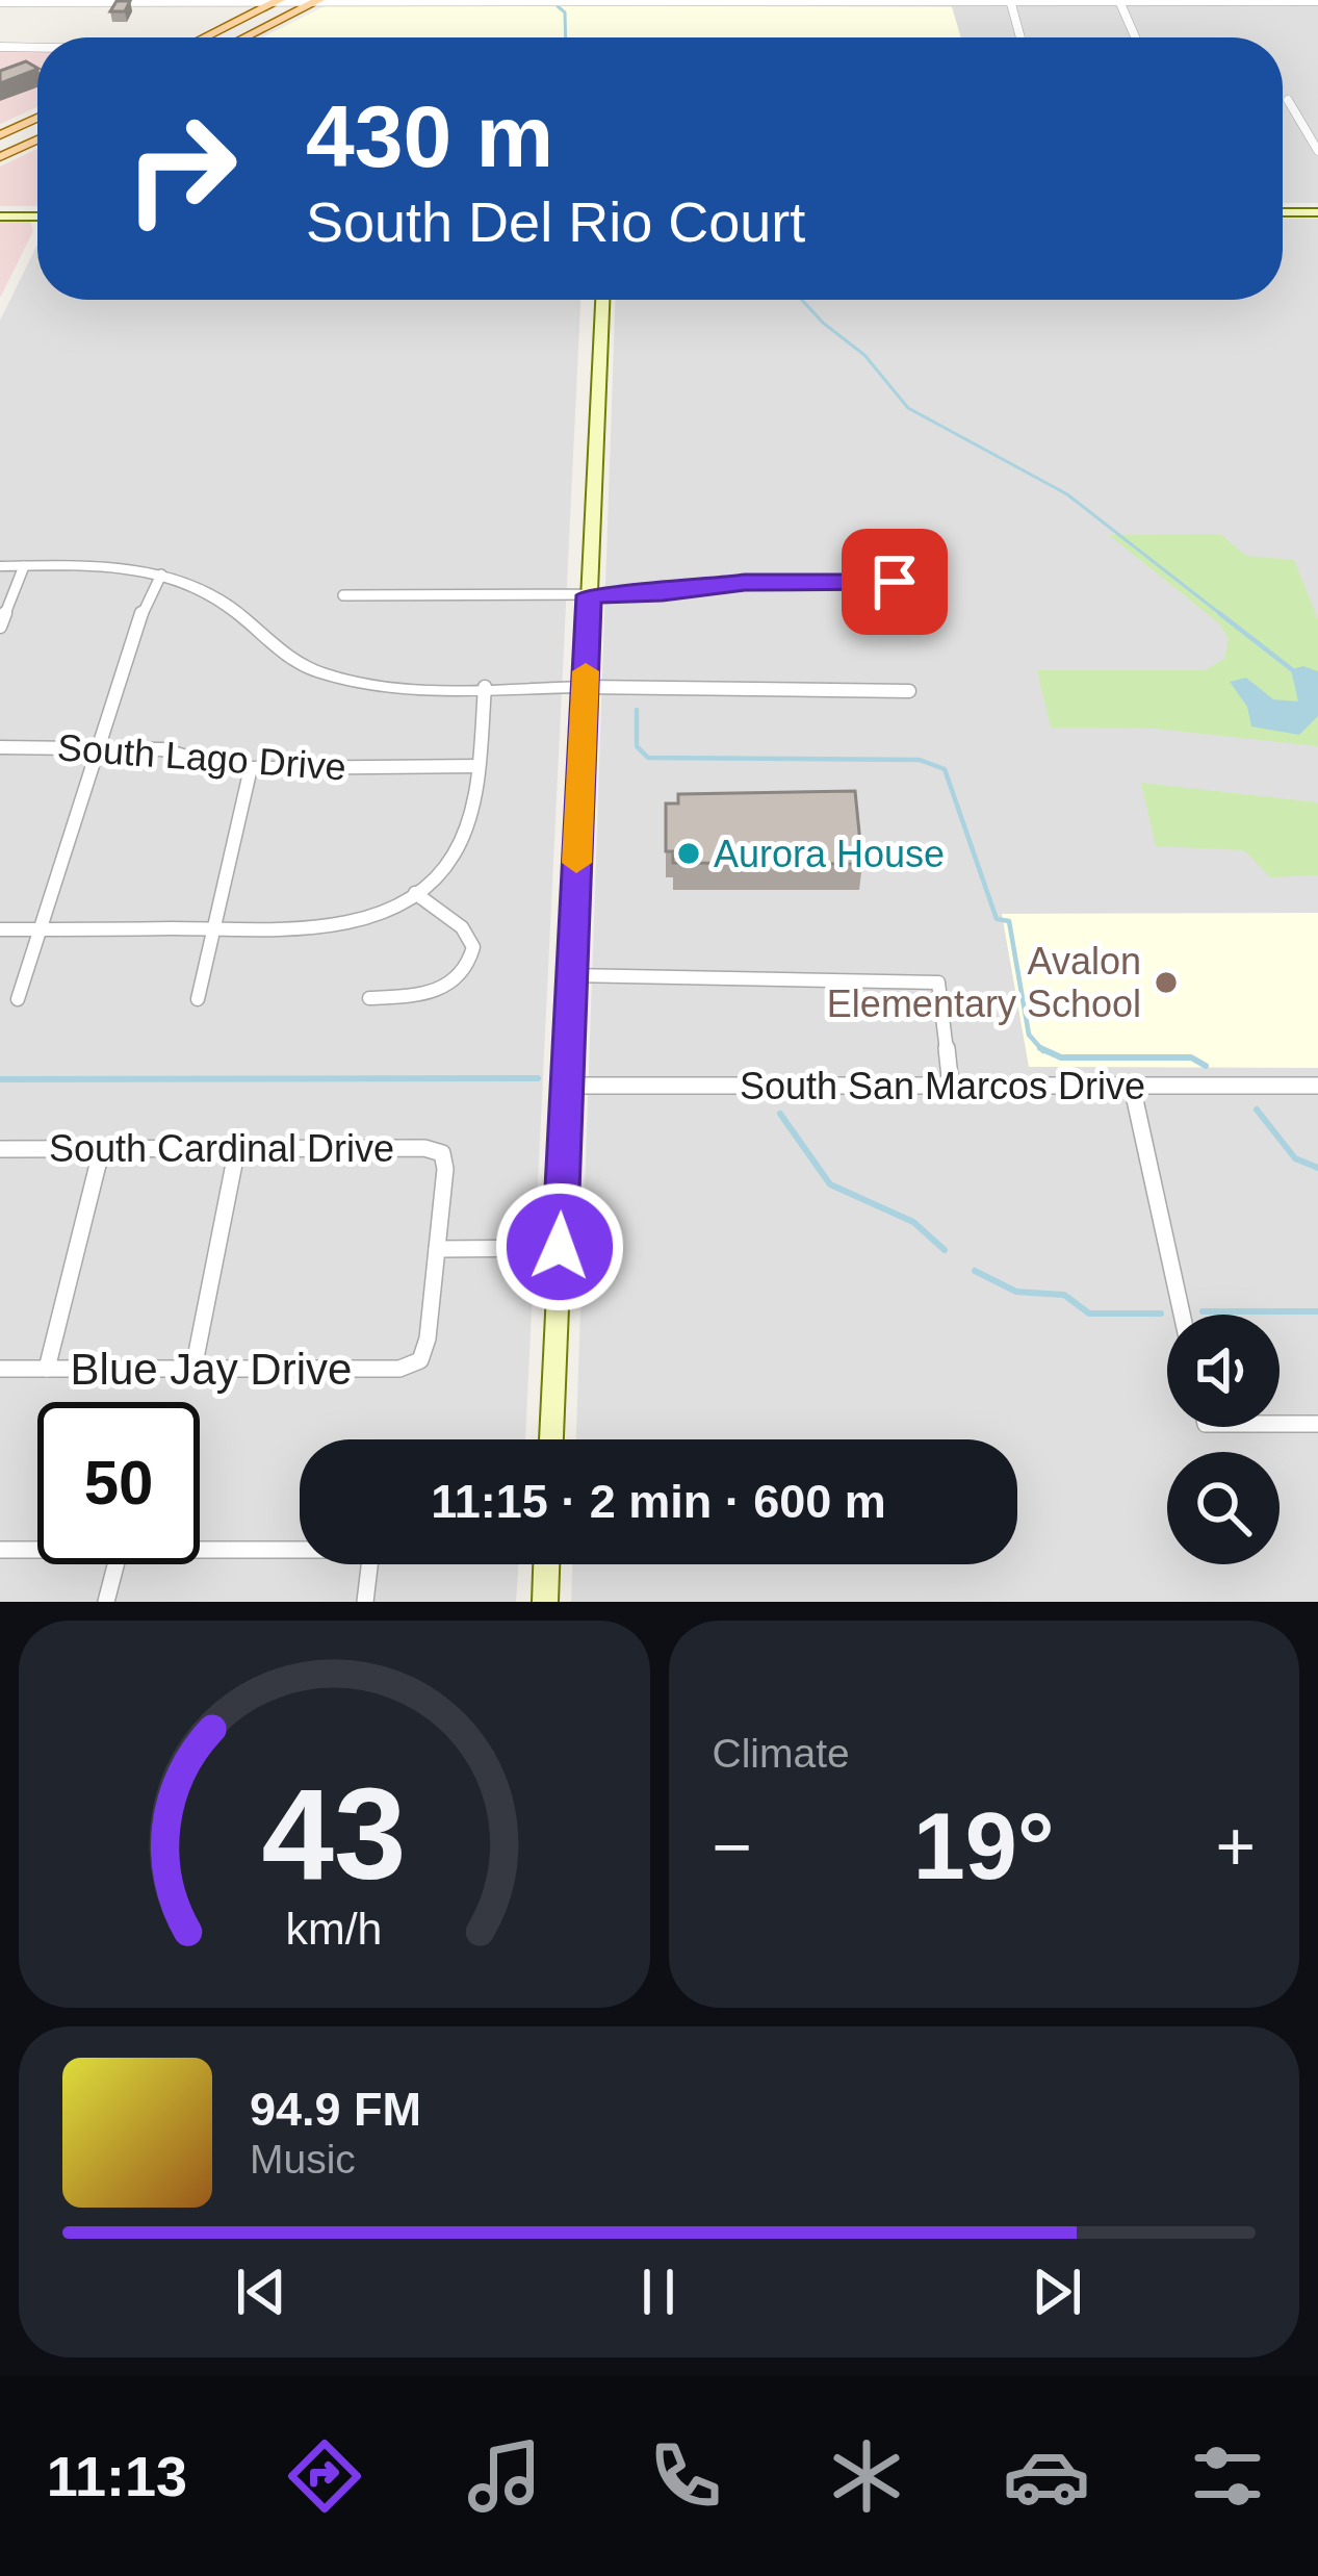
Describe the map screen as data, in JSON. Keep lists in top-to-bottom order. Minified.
{"streets":{"street":["South Lago Drive","South San Marcos Drive","South Cardinal Drive","Blue Jay Drive"]},"crossings":[["South Cardinal Drive","Blue Jay Drive"]],"places":["Aurora House","Avalon Elementary School"],"page":{"turn":["430 m","South Del Rio Court"],"limit":"50","trip":"11:15 · 2 min · 600 m","tile":"Climate","heat":["−","19°","+"],"song":["94.9 FM","Music"],"tabs":"11:13","gauge":["43","km/h"]}}
